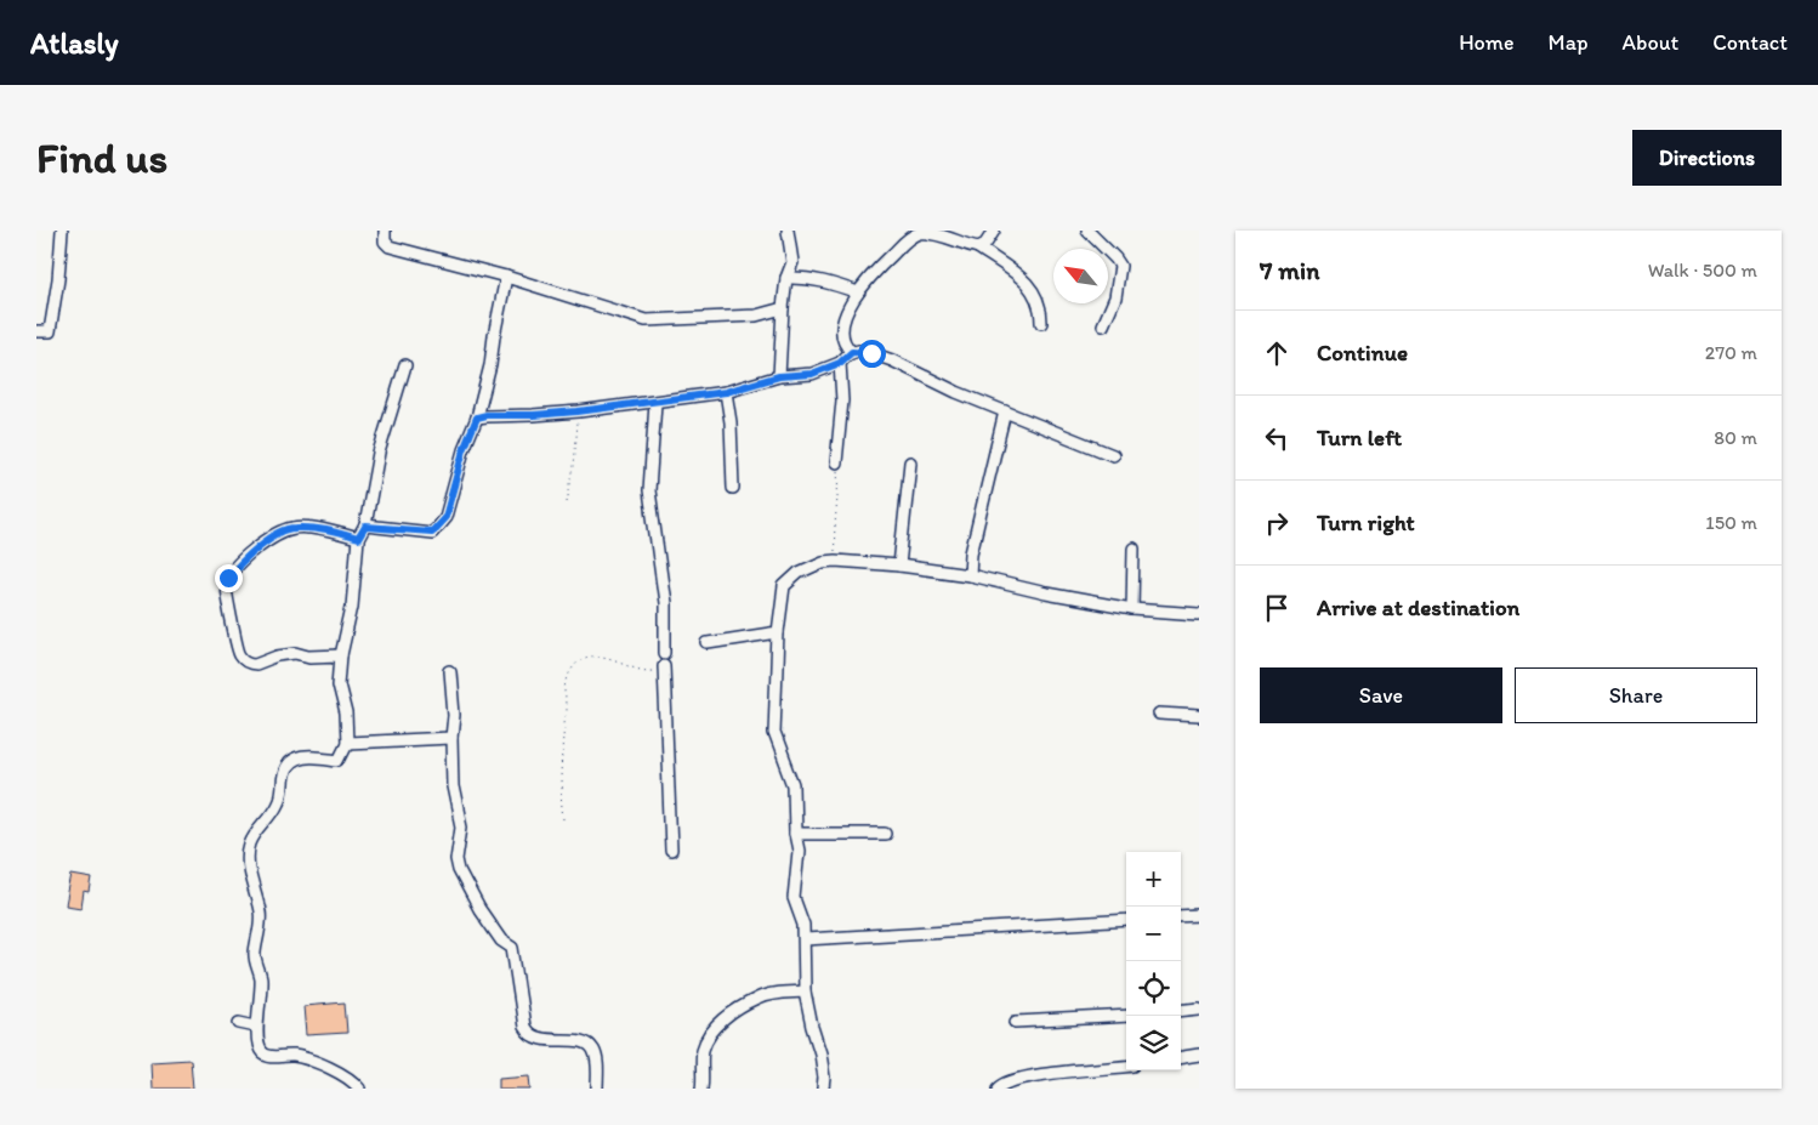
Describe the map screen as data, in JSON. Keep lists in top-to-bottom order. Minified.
{"north":"top left","page":{"header":"Atlasly","nav":["Home","Map","About","Contact"],"buttons":["Directions",["Save","Share"]],"title":"Find us","heading":["7 min","Walk · 500 m"],"list":[["Continue","270 m"],["Turn left","80 m"],["Turn right","150 m"],"Arrive at destination"],"map_buttons":["+","−"]}}
